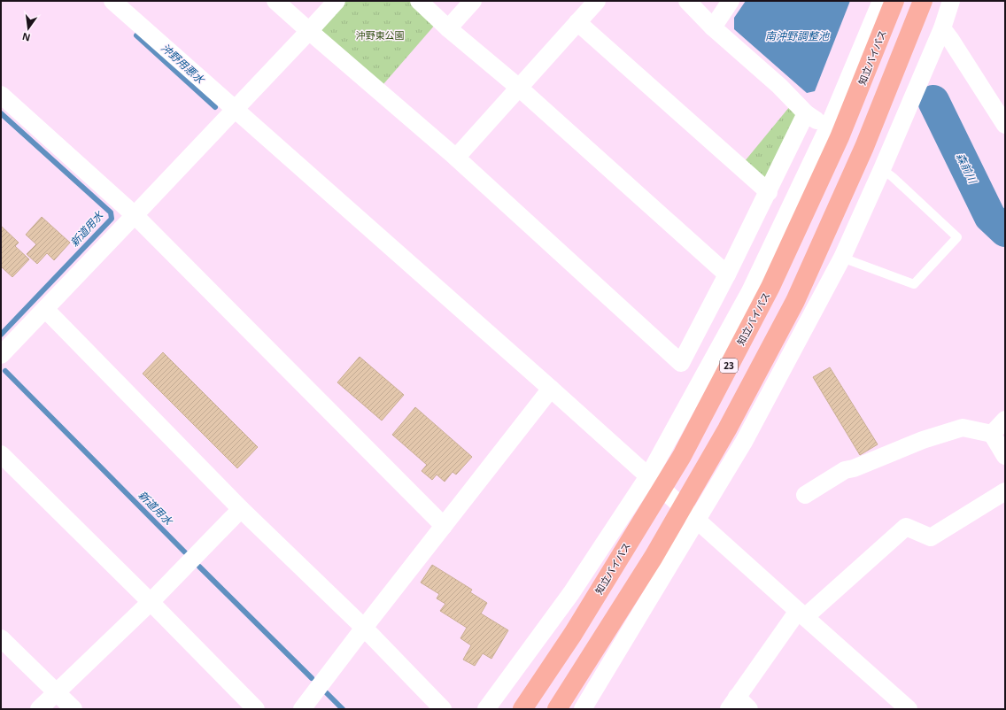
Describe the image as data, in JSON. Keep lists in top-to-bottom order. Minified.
{"streets":{"highway":["知立バイパス","23"]},"water":["南沖野調整池","沖野用悪水","森前川","新道用水"],"parks":["沖野東公園"],"north":"bottom"}
